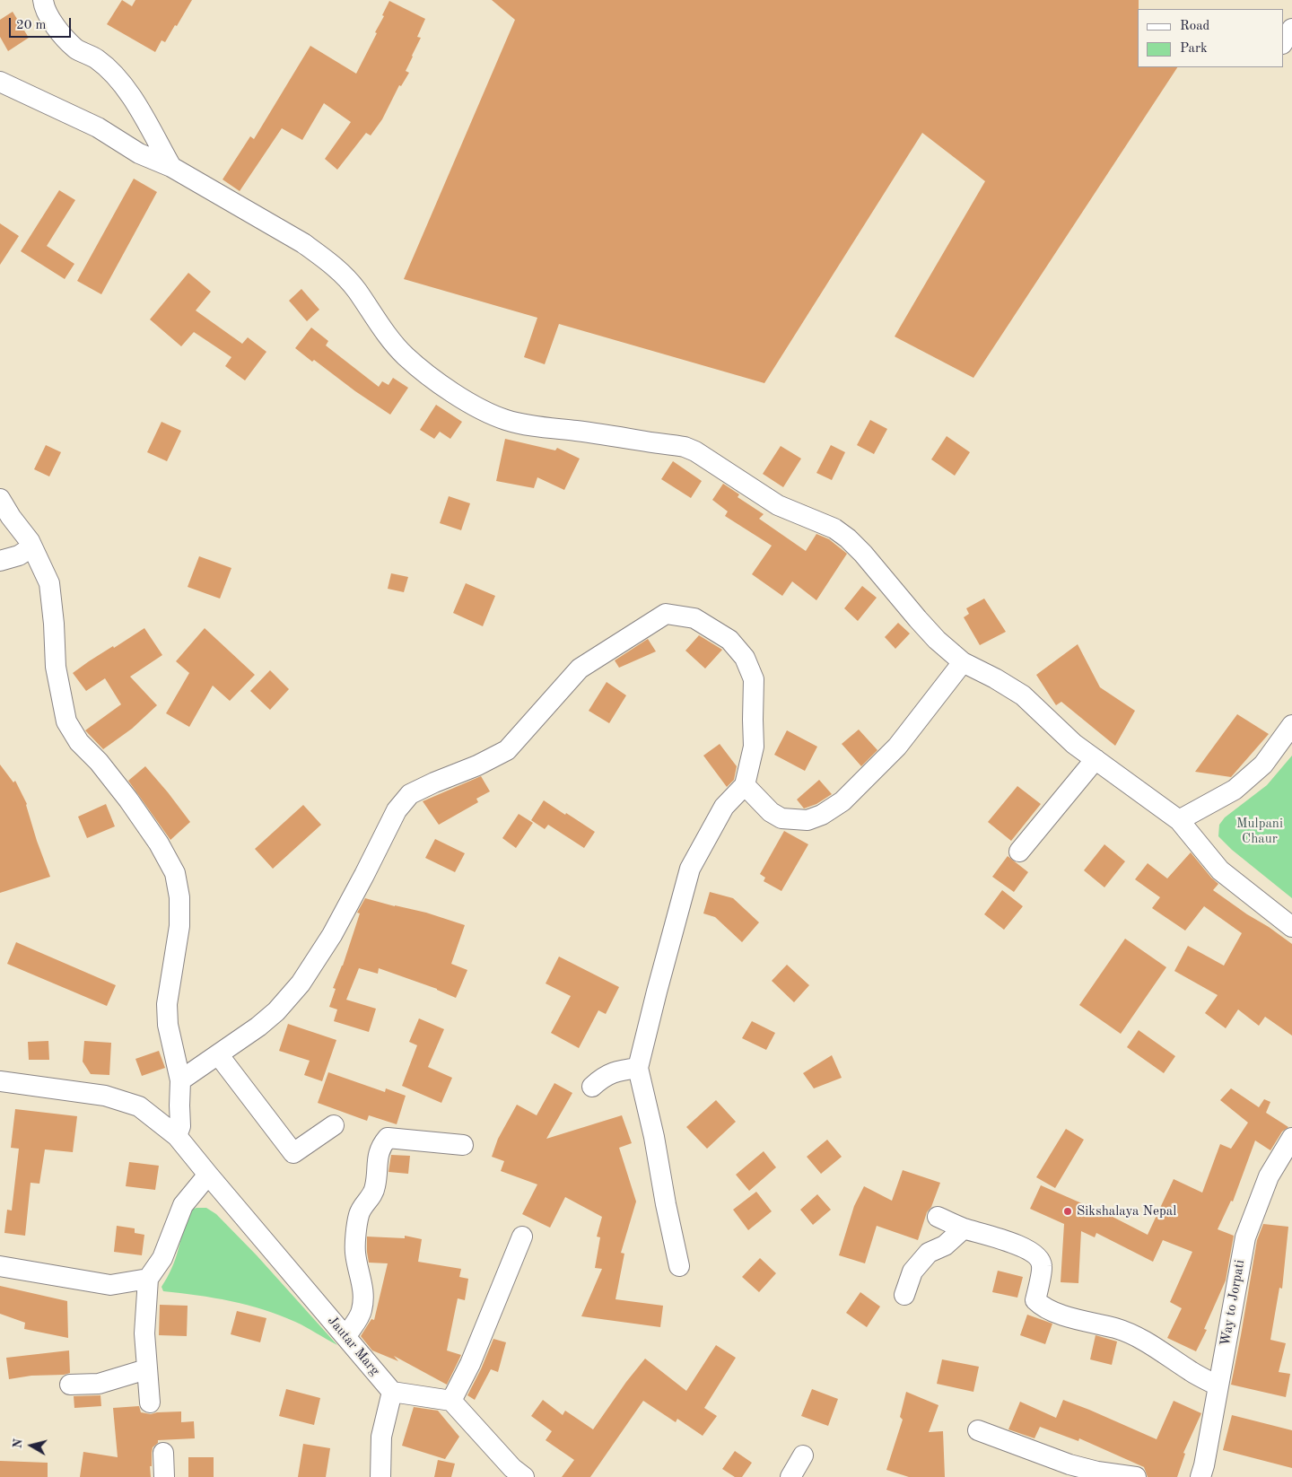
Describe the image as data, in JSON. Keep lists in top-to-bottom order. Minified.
{"streets":{"street":["Way to Jorpati","Jautar Marg"]},"parks":["Mulpani Chaur"],"places":["Sikshalaya Nepal"],"legend":["Road","Park"],"scale_bar":"20 m","north":"left"}
